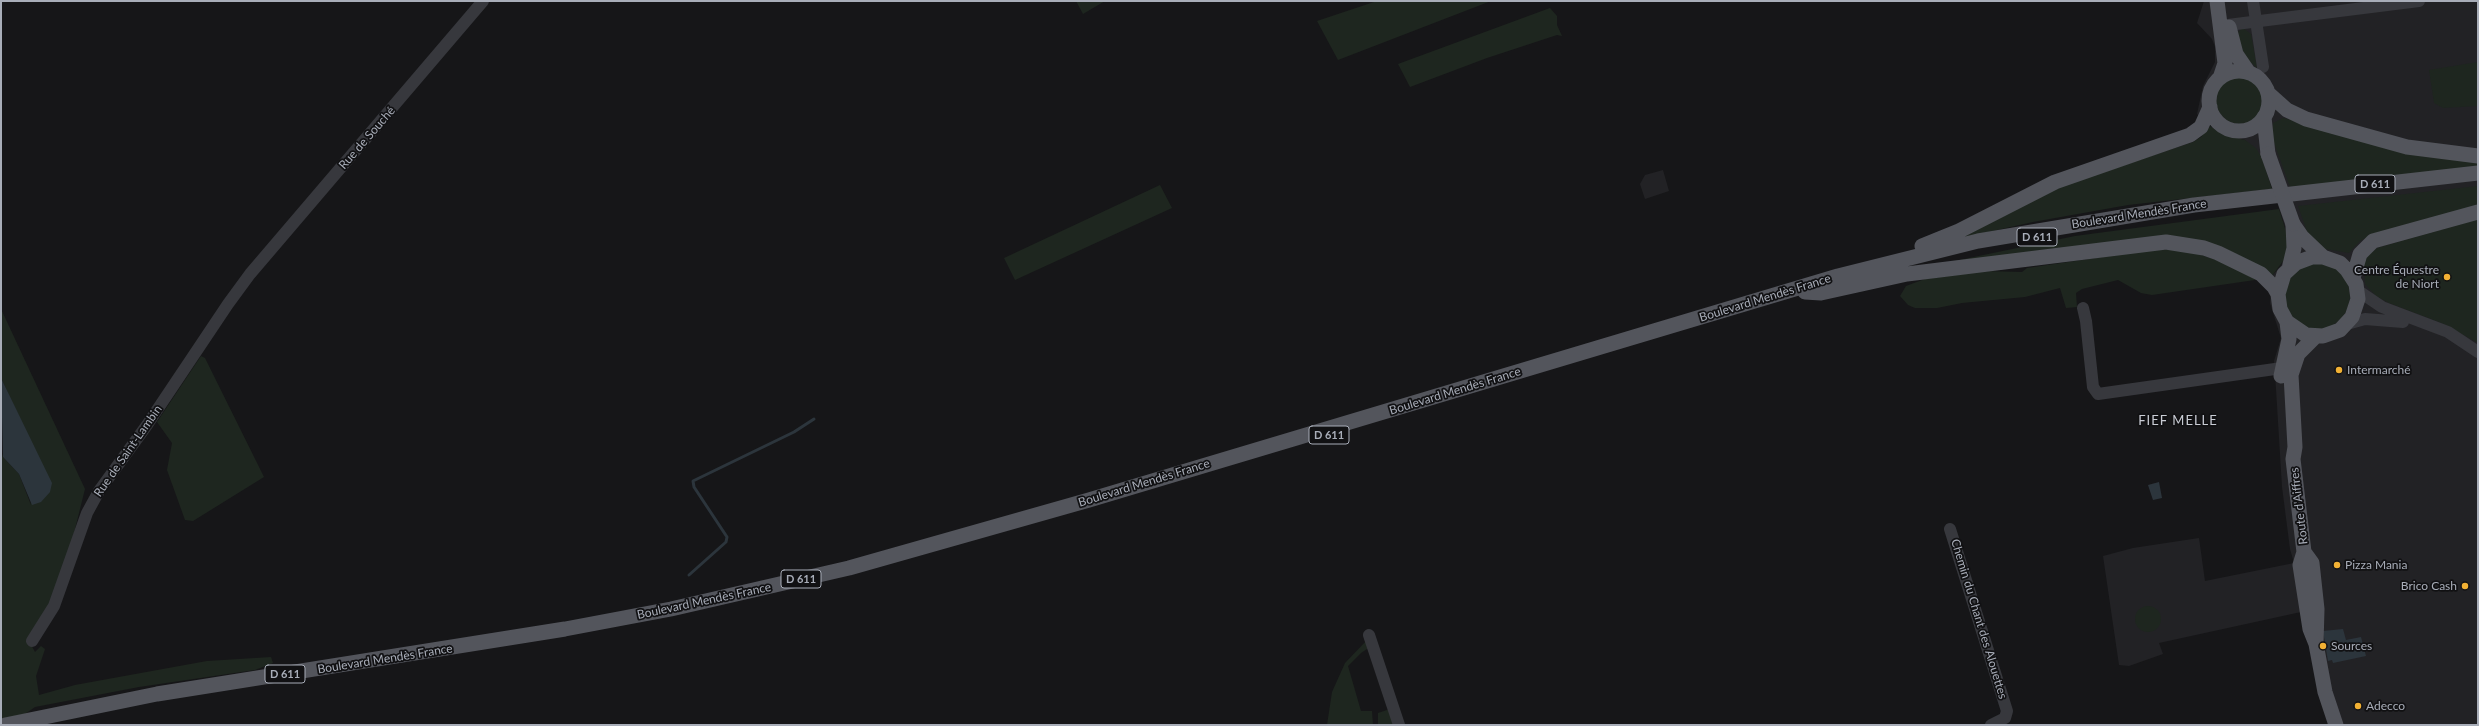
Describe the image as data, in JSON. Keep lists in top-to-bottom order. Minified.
{"streets":{"main road":["D 611","Boulevard Mendès France","Route d'Aiffres"],"street":["Rue de Souché","Rue de Saint-Lambin","Chemin du Chant des Alouettes"]},"crossings":[["Rue de Souché","Rue de Saint-Lambin"],["D 611","Boulevard Mendès France"]],"districts":["FIEF MELLE"],"places":["Centre Équestre de Niort","Intermarché","Pizza Mania","Brico Cash","Sources","Adecco"]}
